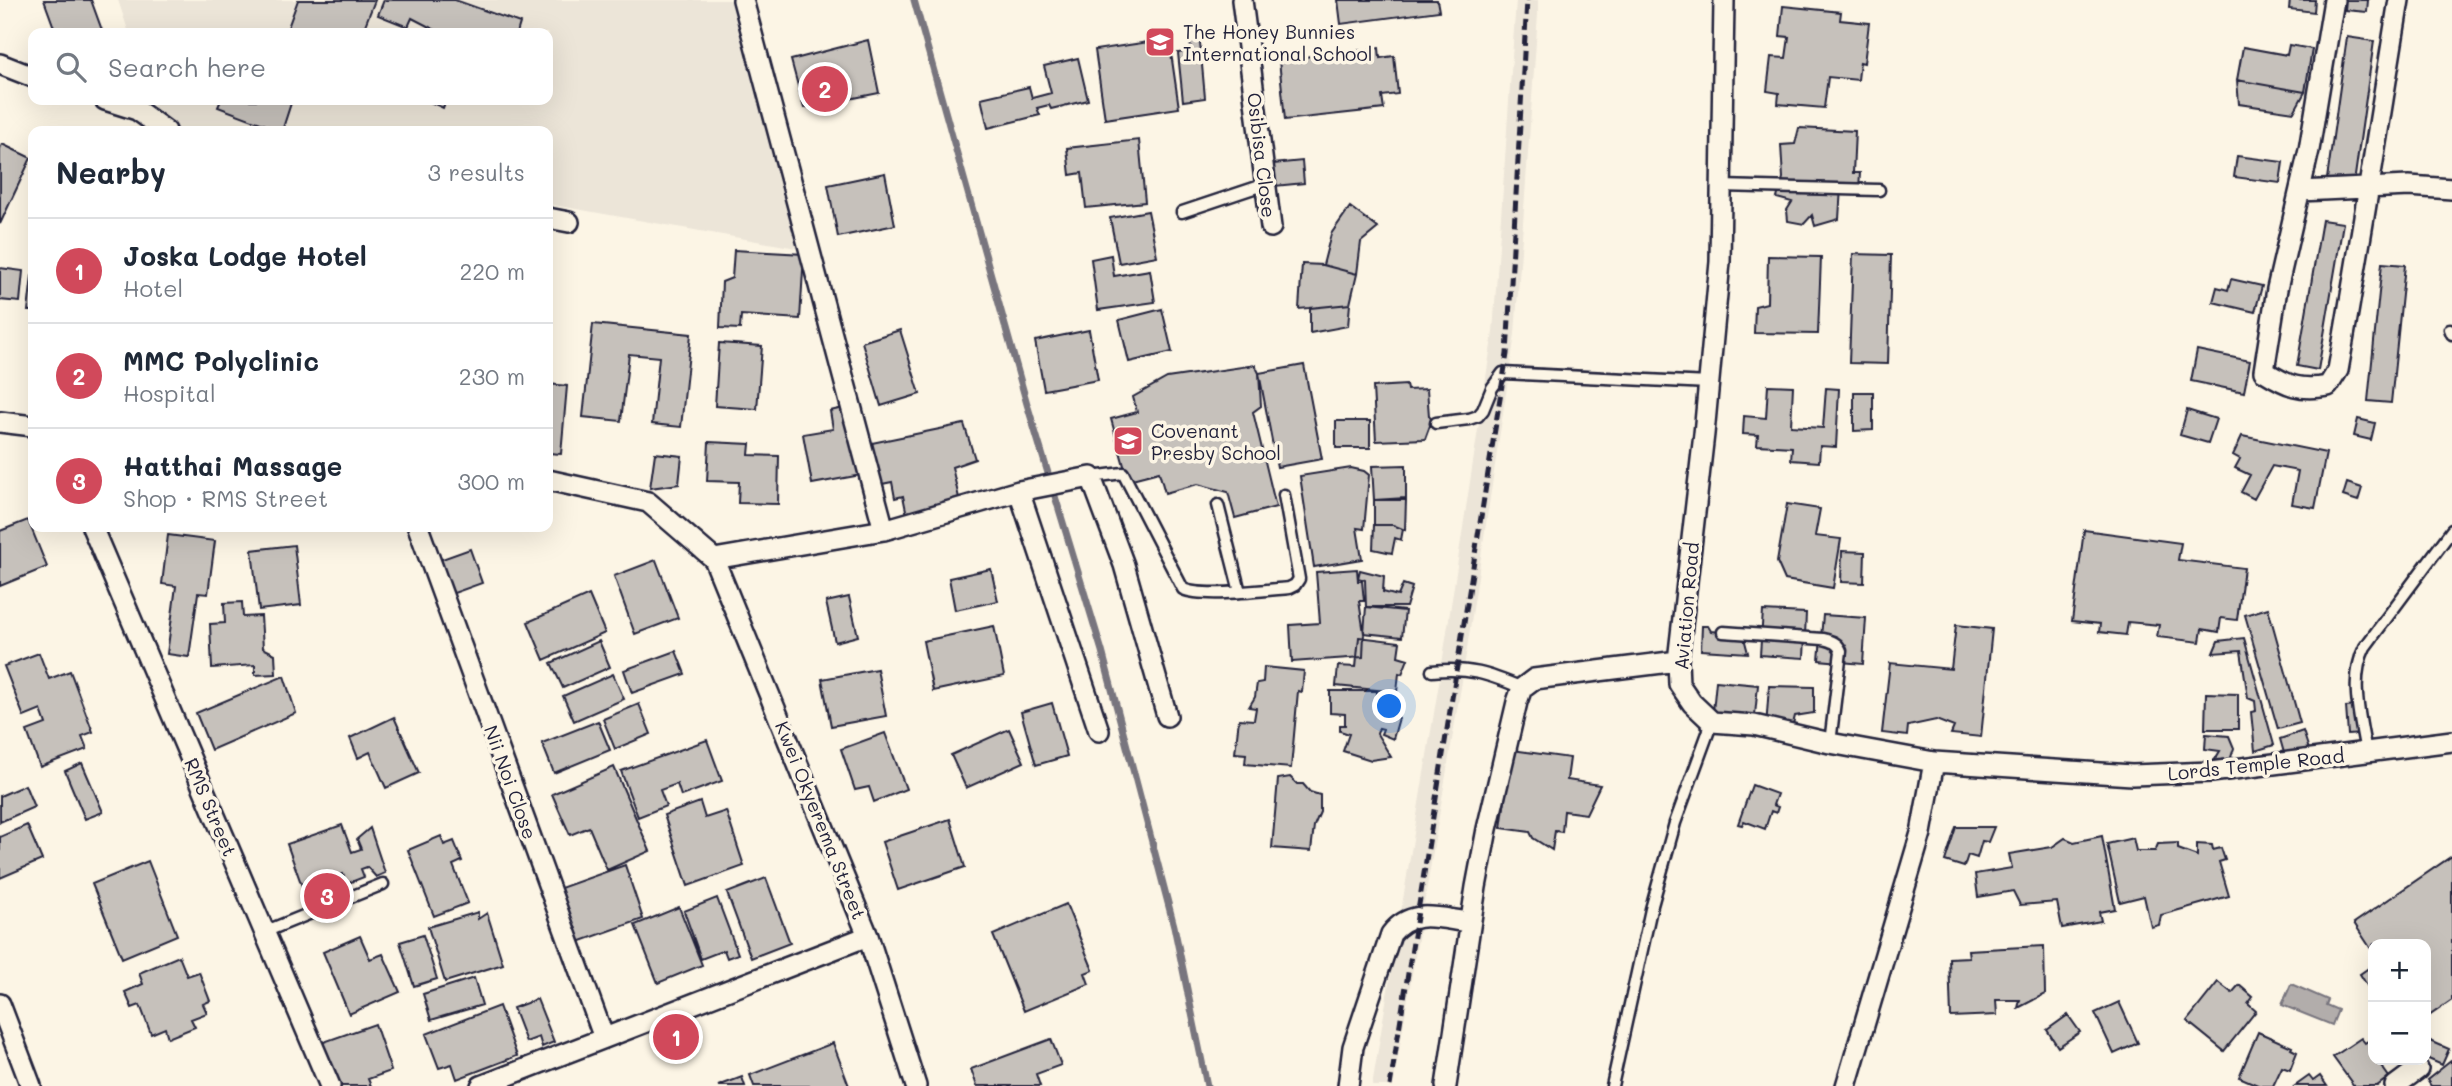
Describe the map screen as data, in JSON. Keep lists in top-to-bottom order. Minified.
{"streets":{"street":["Osibisa Close","Aviation Road","Lords Temple Road","Nii Noi Close","RMS Street","Kwei Okyerema Street"]},"places":{"school or university":["The Honey Bunnies International School","Covenant Presby School"]},"page":{"search":"Search here","pins":["2","3","1"],"heading":["Nearby","3 results"],"list":[{"mark":"1","name":"Joska Lodge Hotel","note":"Hotel","value":"220 m"},{"mark":"2","name":"MMC Polyclinic","note":"Hospital","value":"230 m"},{"mark":"3","name":"Hatthai Massage","note":"Shop · RMS Street","value":"300 m"}],"map_buttons":["+","−"]}}
